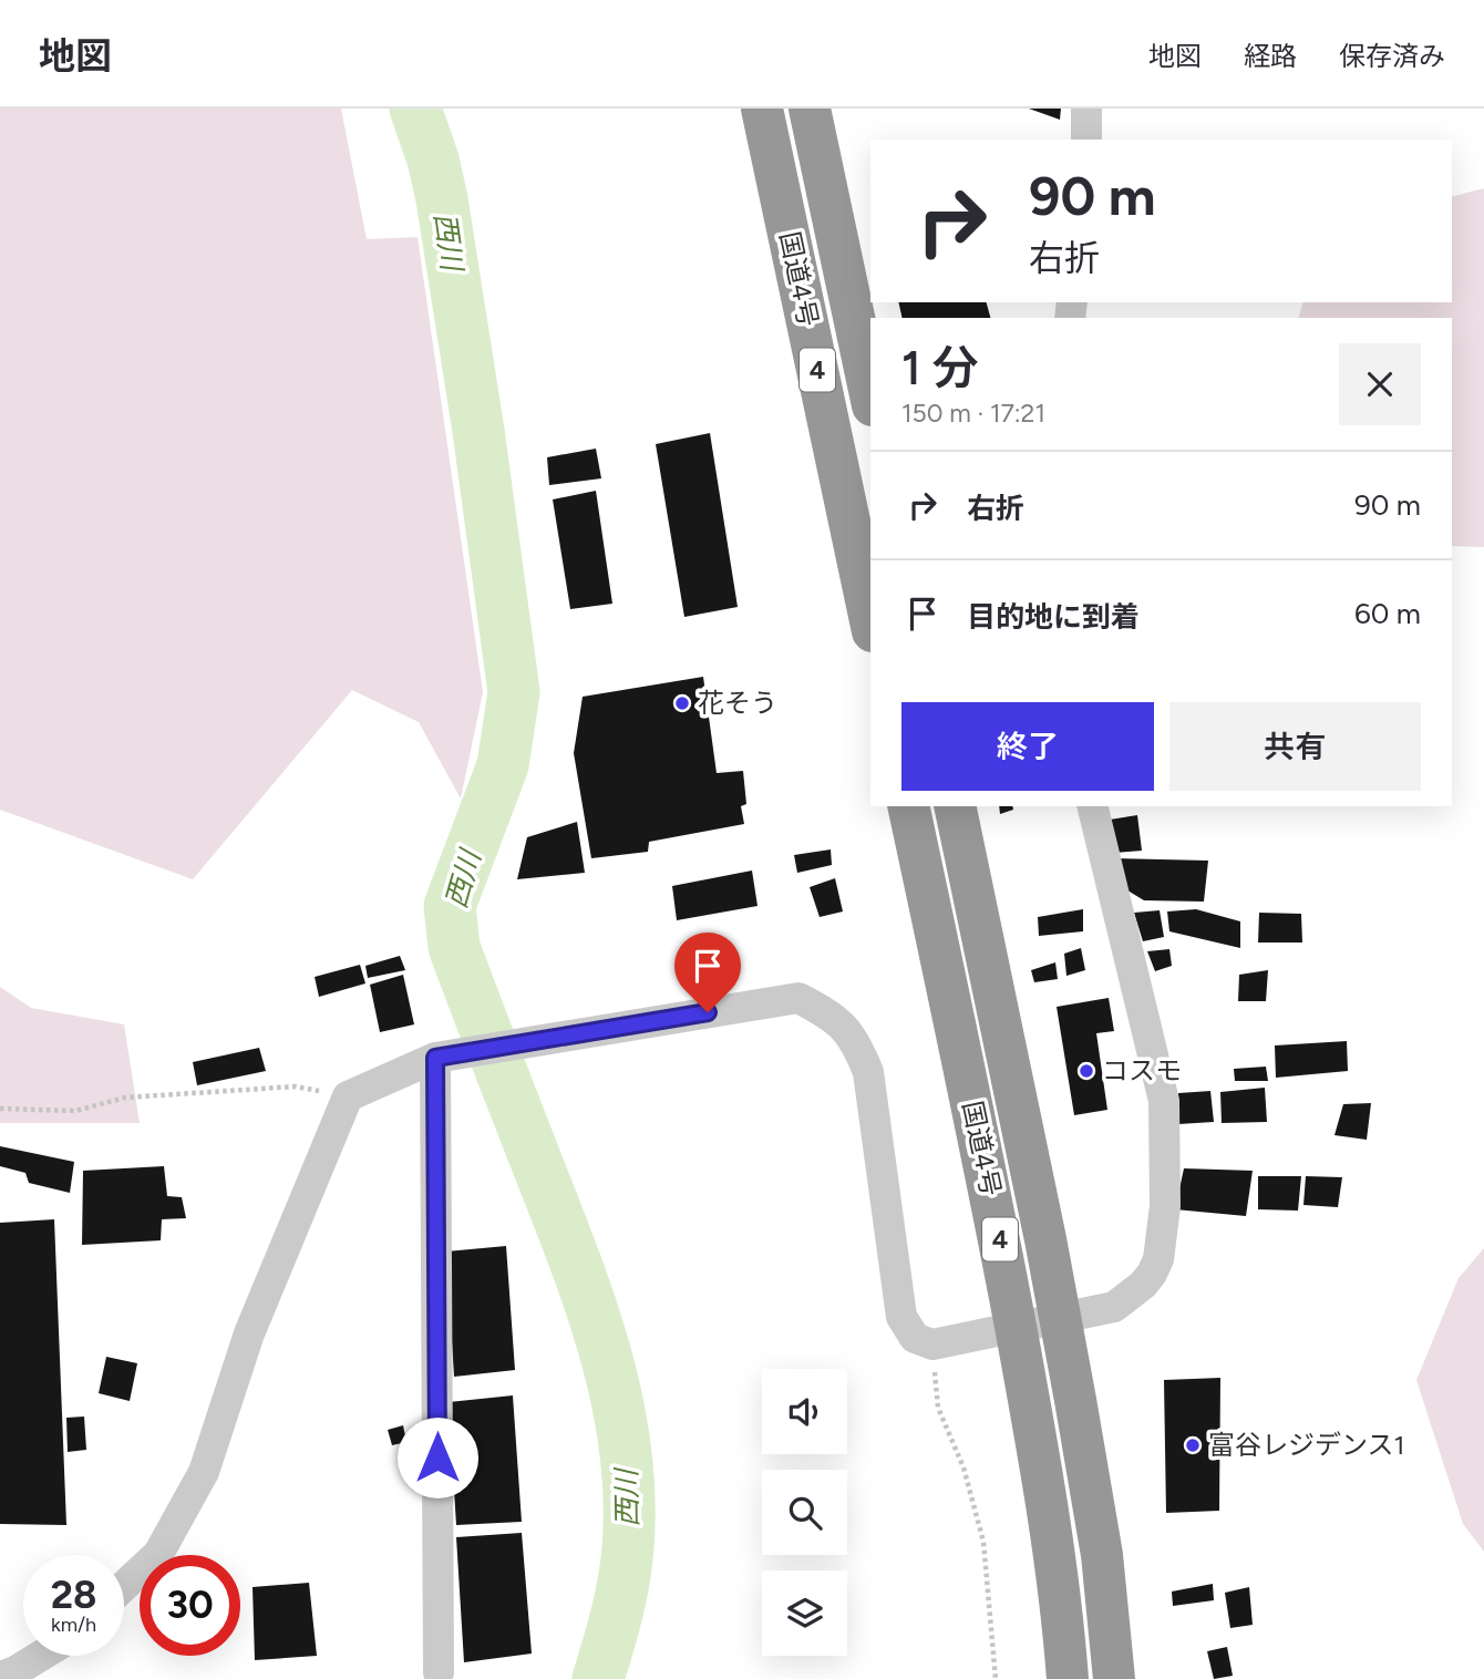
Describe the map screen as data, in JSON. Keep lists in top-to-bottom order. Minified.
{"streets":{"highway":["国道4号","4"]},"water":["西川"],"places":["花そう","コスモ","富谷レジデンス1"],"page":{"header":"地図","nav":["地図","経路","保存済み"],"turn":["90 m","右折"],"heading":["1 分","150 m · 17:21"],"list":[{"name":"右折","value":"90 m"},{"name":"目的地に到着","value":"60 m"}],"buttons":["終了","共有"],"speed":"28 km/h","limit":"30"}}
